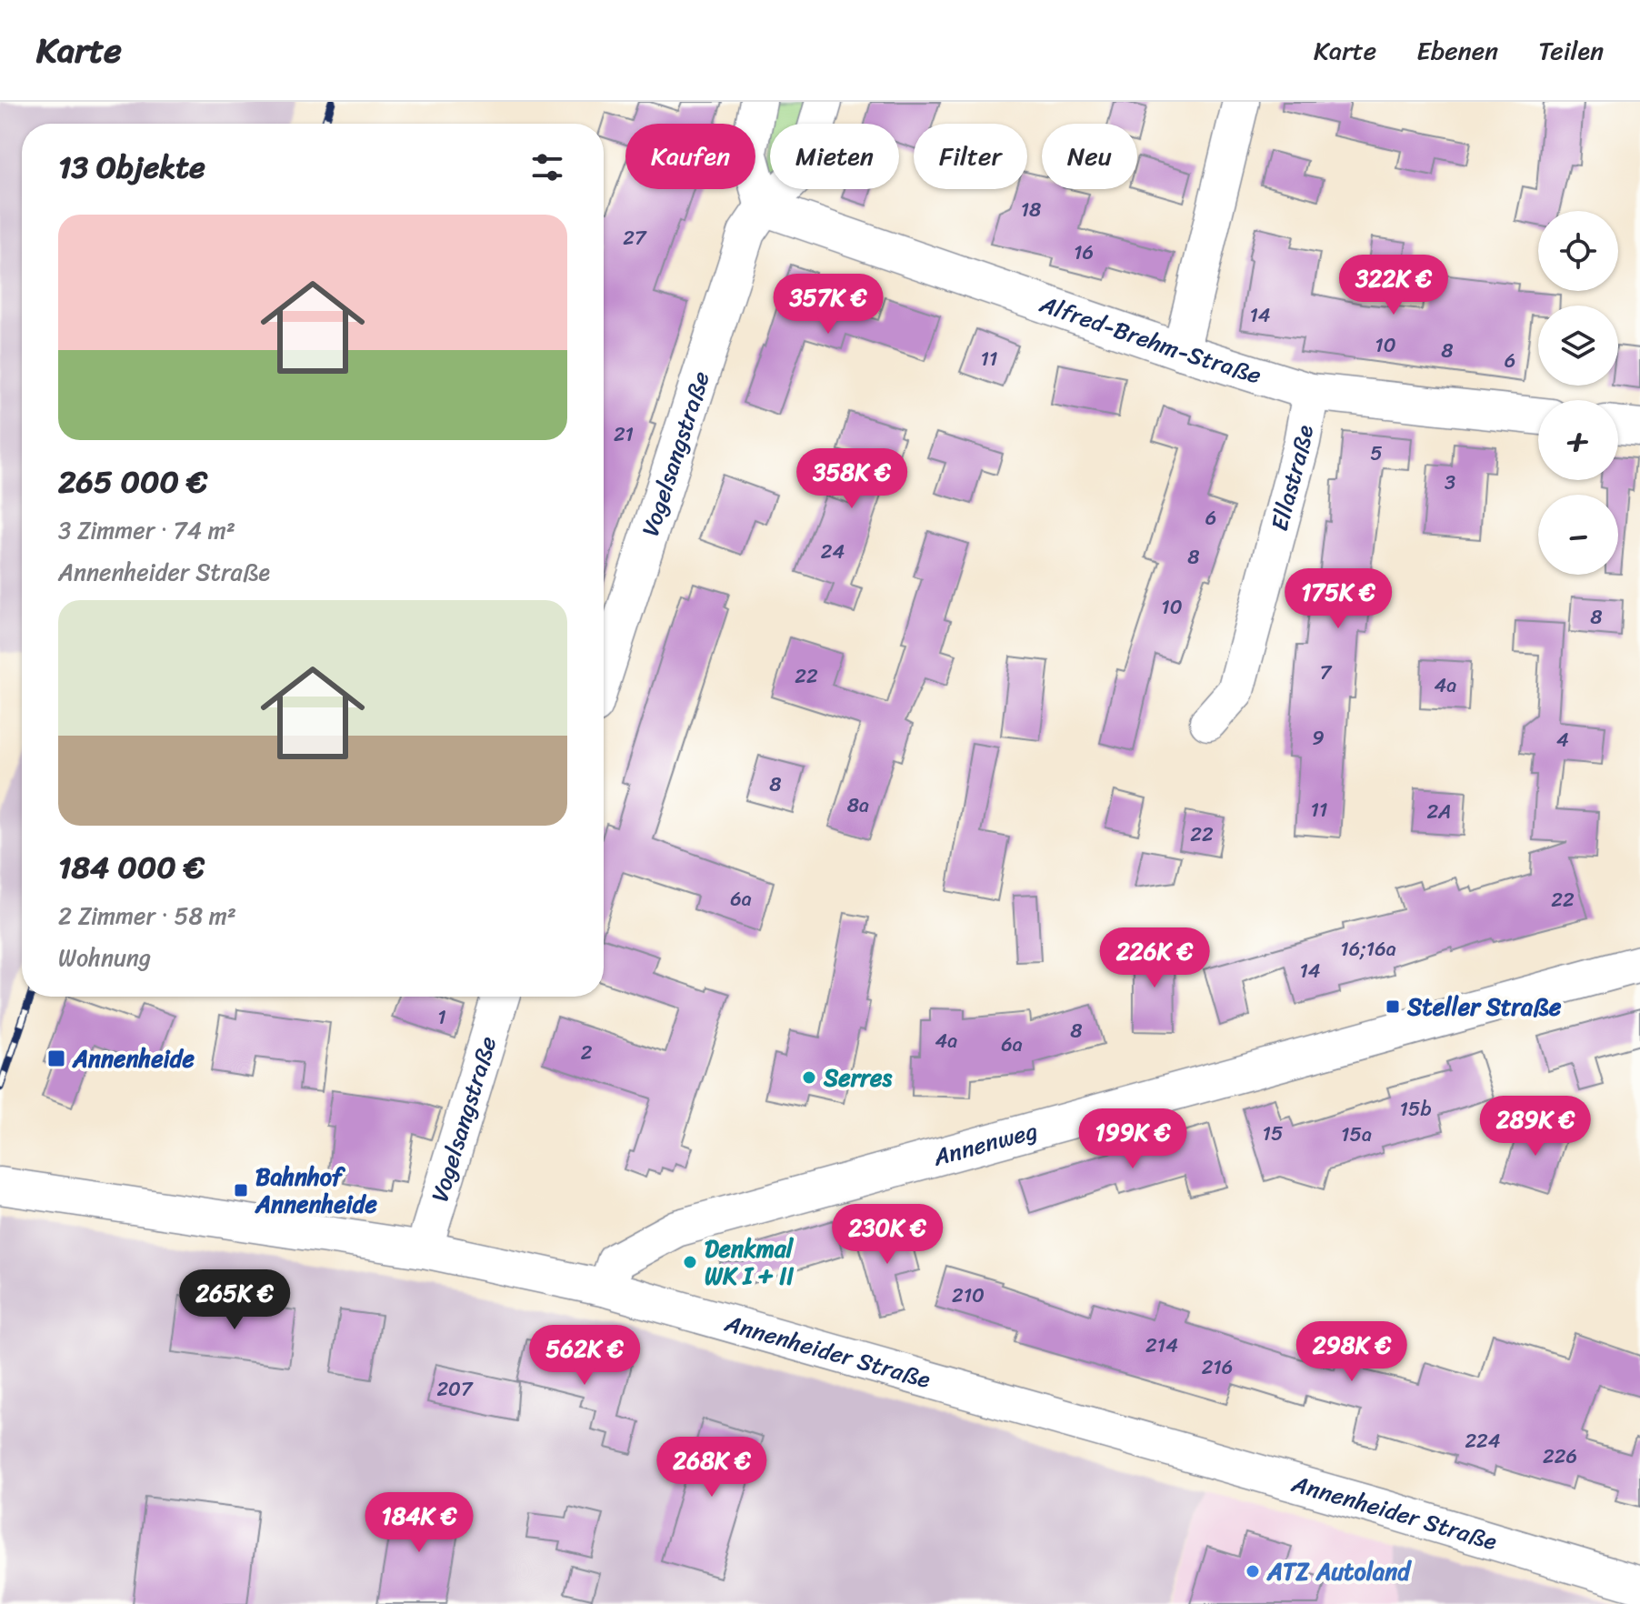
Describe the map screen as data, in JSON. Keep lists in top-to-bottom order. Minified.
{"streets":{"street":["Alfred-Brehm-Straße","Vogelsangstraße","Ellastraße","Annenweg","Annenheider Straße"]},"crossings":[["Alfred-Brehm-Straße","Vogelsangstraße"],["Alfred-Brehm-Straße","Ellastraße"],["Vogelsangstraße","Annenheider Straße"],["Annenweg","Annenheider Straße"]],"places":{"transit":["Steller Straße","Annenheide","Bahnhof Annenheide"],"other":["Serres","Denkmal WK I + II","ATZ Autoland"]},"house_numbers":["18","27","16","14","10","8","11","6","21","5","3","6","24","8","10","8","7","22","4a","9","4","8","8a","11","2A","22","6a","22","16;16a","14","1","8","4a","6a","2","15b","15","15a","210","214","216","207","224","226"],"page":{"header":"Karte","nav":["Karte","Ebenen","Teilen"],"chip":["Kaufen","Mieten","Filter","Neu"],"heading":"13 Objekte","map_buttons":["+","−"],"list":[{"name":"265 000 €","note":"3 Zimmer · 74 m² · Annenheider Straße"},{"name":"184 000 €","note":"2 Zimmer · 58 m² · Wohnung"}],"price":["322K €","357K €","358K €","175K €","226K €","289K €","199K €","230K €","265K €","298K €","562K €","268K €","184K €"]}}
